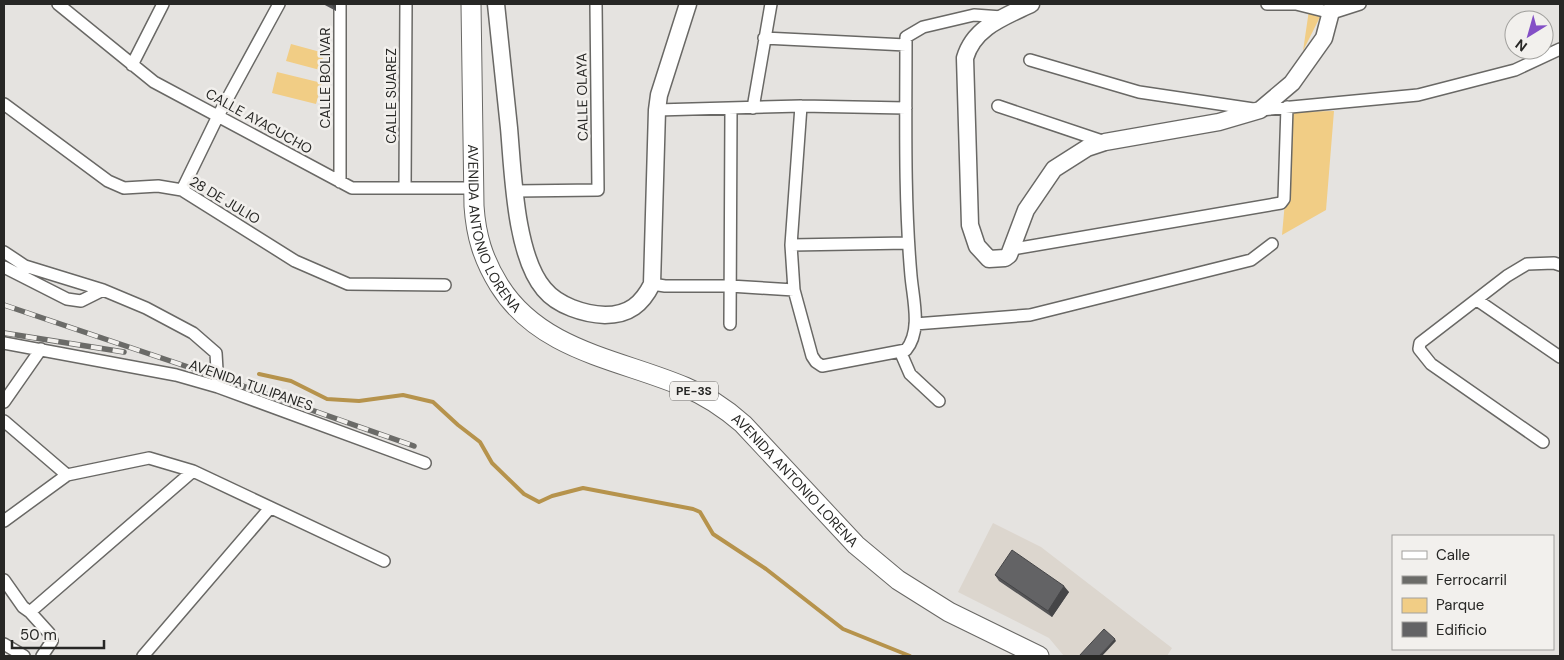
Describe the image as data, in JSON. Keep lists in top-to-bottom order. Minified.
{"streets":{"highway":["AVENIDA ANTONIO LORENA","PE-3S"],"street":["CALLE BOLIVAR","CALLE SUAREZ","CALLE OLAYA","CALLE AYACUCHO","28 DE JULIO","AVENIDA TULIPANES"]},"crossings":[["CALLE BOLIVAR","CALLE AYACUCHO"],["CALLE SUAREZ","CALLE AYACUCHO"],["CALLE AYACUCHO","AVENIDA ANTONIO LORENA"]],"legend":["Calle","Ferrocarril","Parque","Edificio"],"scale_bar":"50 m","north":"bottom left"}
